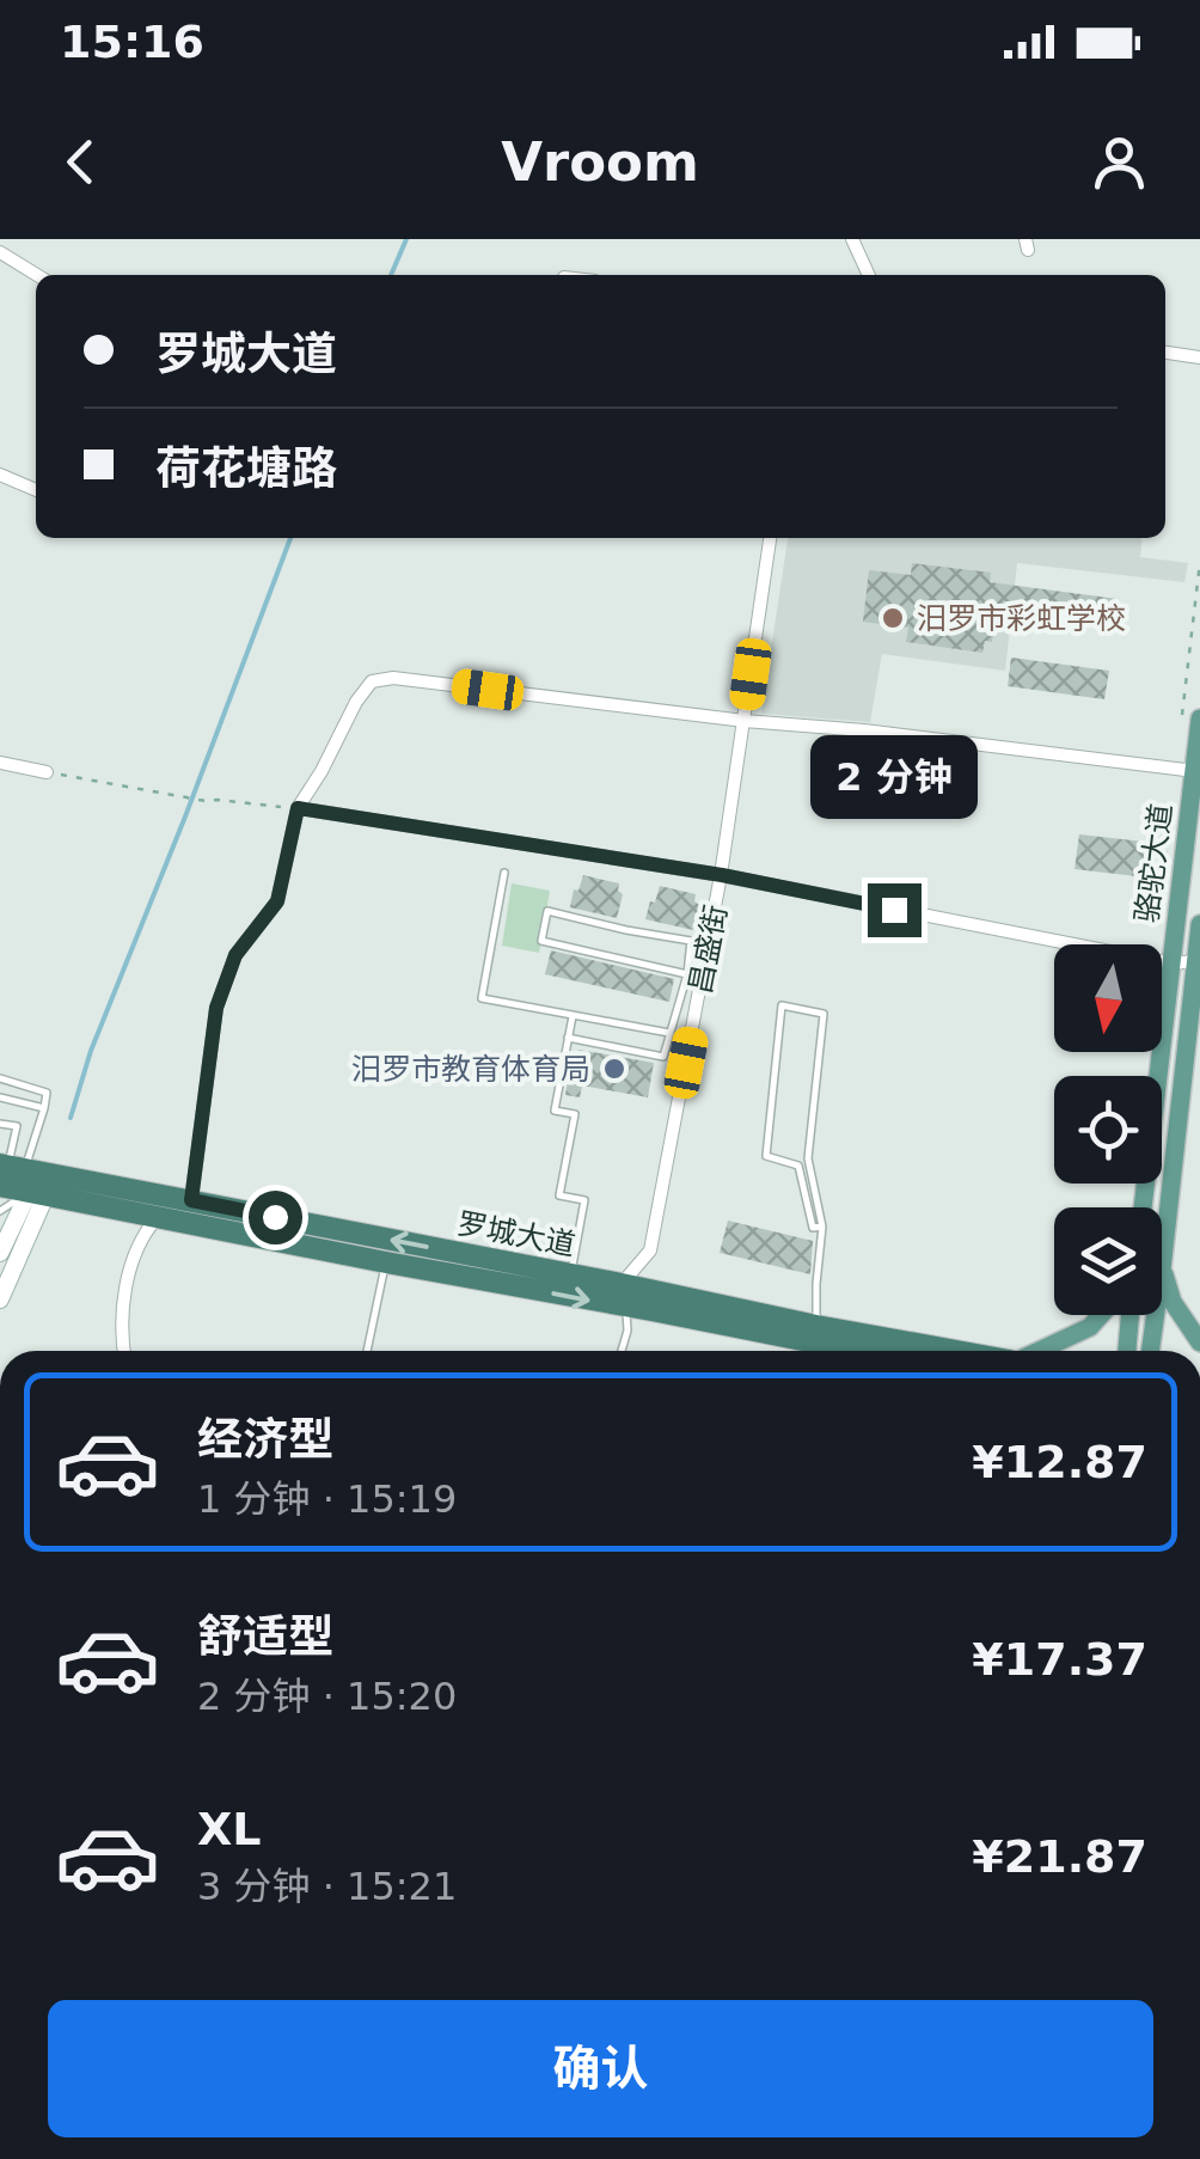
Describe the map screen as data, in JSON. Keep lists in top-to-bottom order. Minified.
{"streets":{"highway":["罗城大道"],"main road":["骆驼大道"],"street":["昌盛街"]},"crossings":[["昌盛街","罗城大道"]],"places":["汨罗市彩虹学校","汨罗市教育体育局"],"north":"bottom","page":{"status":"15:16","header":"Vroom","banner":["罗城大道","荷花塘路"],"bubble":"2 分钟","list":[{"name":"经济型","note":"1 分钟 · 15:19","value":"¥12.87"},{"name":"舒适型","note":"2 分钟 · 15:20","value":"¥17.37"},{"name":"XL","note":"3 分钟 · 15:21","value":"¥21.87"}],"buttons":"确认"}}
